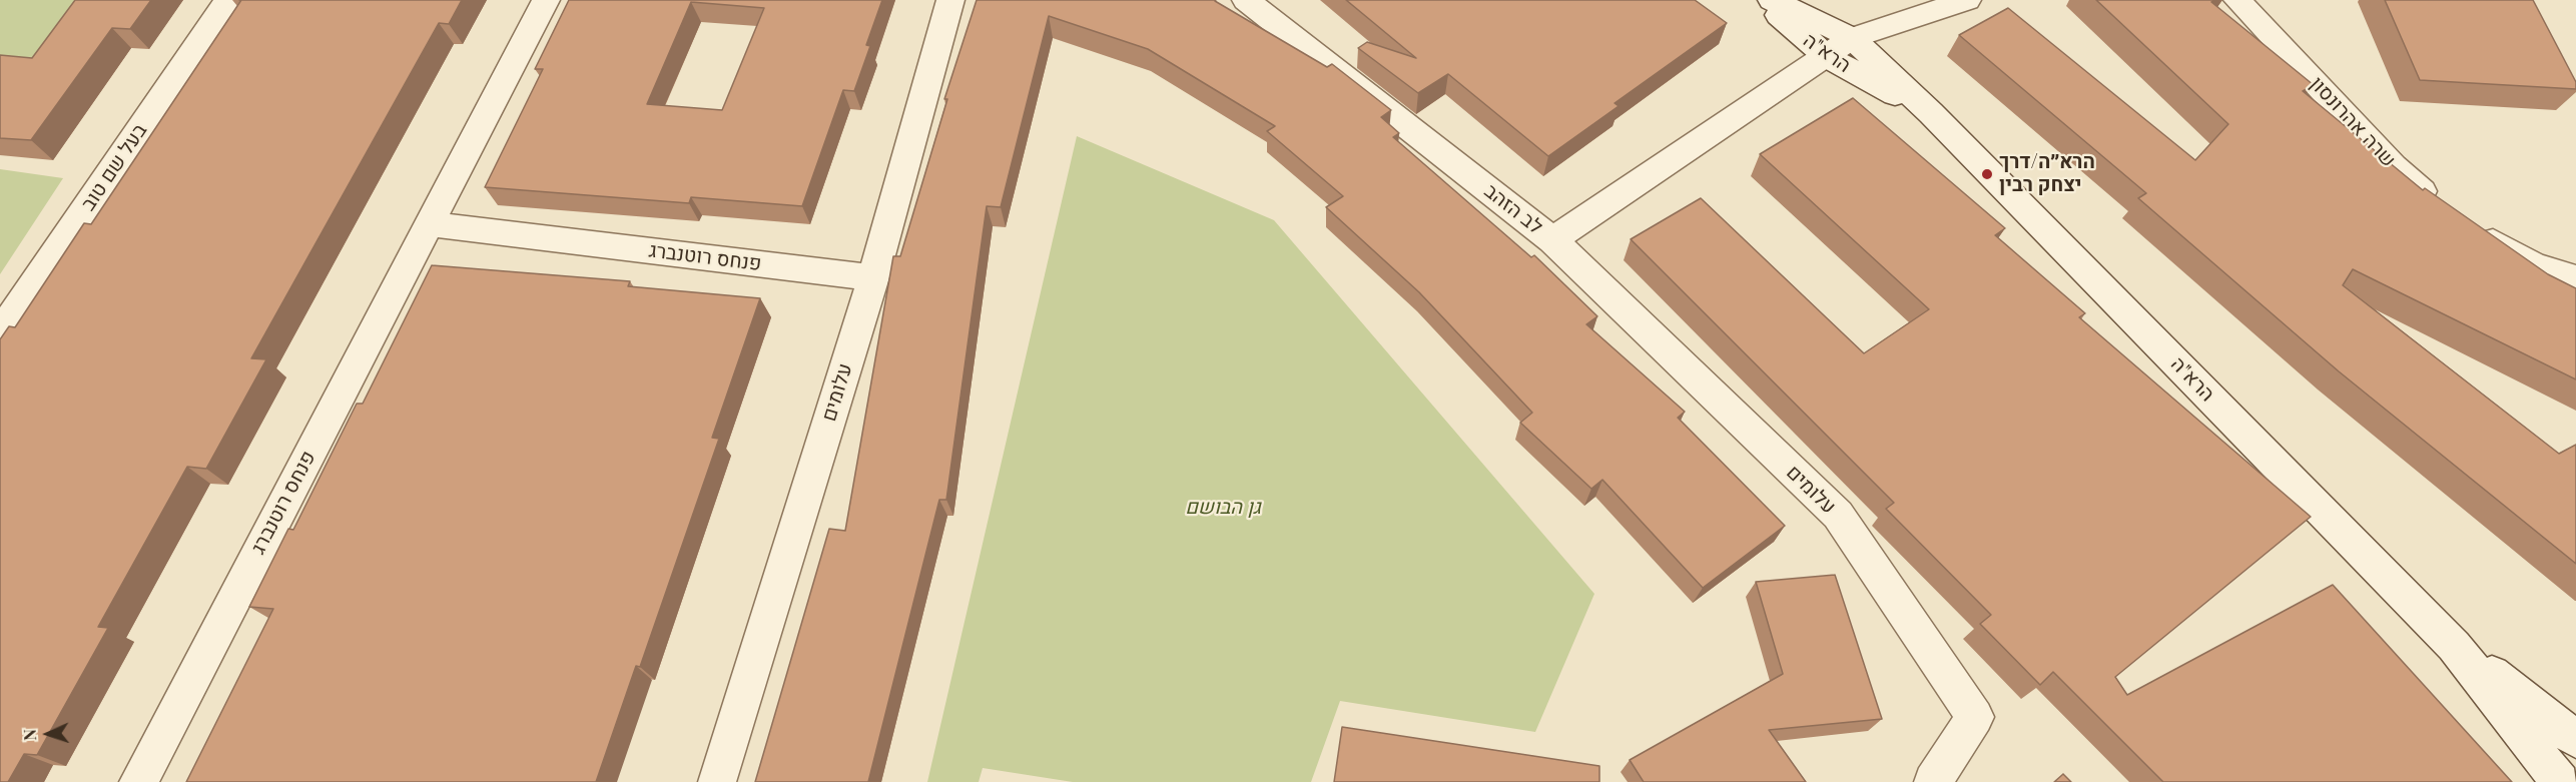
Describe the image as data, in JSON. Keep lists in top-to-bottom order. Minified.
{"streets":{"street":["הרא\"ה","שרה אהרונסון","בעל שם טוב","לב הזהב","פנחס רוטנברג","עלומים"]},"crossings":[["הרא\"ה","לב הזהב"],["לב הזהב","עלומים"],["פנחס רוטנברג","עלומים"]],"parks":["גן הבושם"],"places":["הרא״ה/דרך יצחק רבין"],"north":"left"}
